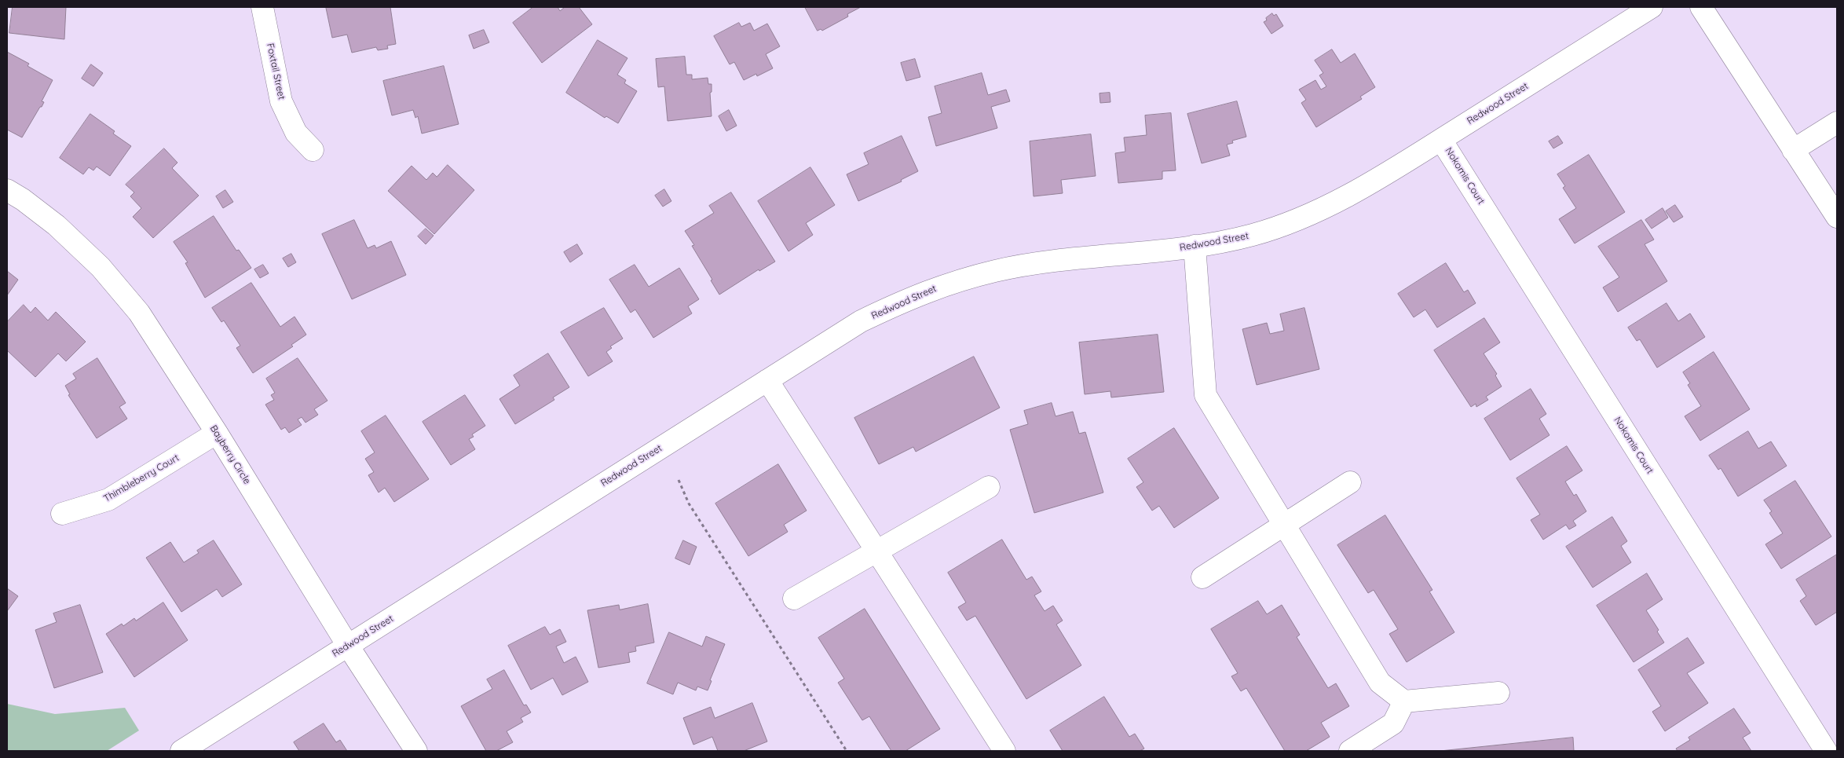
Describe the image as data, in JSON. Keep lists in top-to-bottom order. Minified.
{"streets":{"street":["Foxtail Street","Redwood Street","Nokomis Court","Bayberry Circle","Thimbleberry Court"]},"crossings":[["Redwood Street","Nokomis Court"],["Redwood Street","Bayberry Circle"],["Bayberry Circle","Thimbleberry Court"]]}
